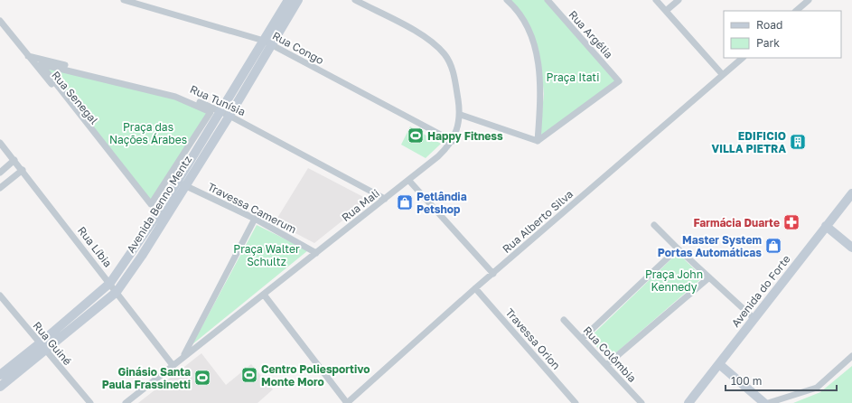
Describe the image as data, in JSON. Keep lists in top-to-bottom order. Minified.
{"streets":{"street":["Rua Argélia","Rua Congo","Rua Senegal","Rua Tunísia","Avenida Benno Mentz","Rua Mali","Travessa Camerum","Rua Alberto Silva","Rua Líbia","Avenida do Forte","Travessa Orion","Rua Guiné","Rua Colômbia"]},"crossings":[["Rua Congo","Avenida Benno Mentz"],["Rua Congo","Rua Mali"],["Rua Senegal","Rua Tunísia"],["Rua Senegal","Avenida Benno Mentz"],["Rua Tunísia","Avenida Benno Mentz"],["Rua Tunísia","Rua Mali"],["Avenida Benno Mentz","Travessa Camerum"],["Avenida Benno Mentz","Rua Líbia"],["Avenida Benno Mentz","Rua Guiné"],["Rua Mali","Travessa Camerum"],["Rua Mali","Rua Líbia"],["Rua Alberto Silva","Travessa Orion"]],"parks":["Praça Itati","Praça das Nações Árabes","Praça Walter Schultz","Praça John Kennedy"],"places":{"sports":["Happy Fitness","Centro Poliesportivo Monte Moro","Ginásio Santa Paula Frassinetti"],"building":["EDIFICIO VILLA PIETRA"],"shop":["Petlândia Petshop","Master System Portas Automáticas"],"pharmacy":["Farmácia Duarte"]},"legend":["Road","Park"],"scale_bar":"100 m"}
